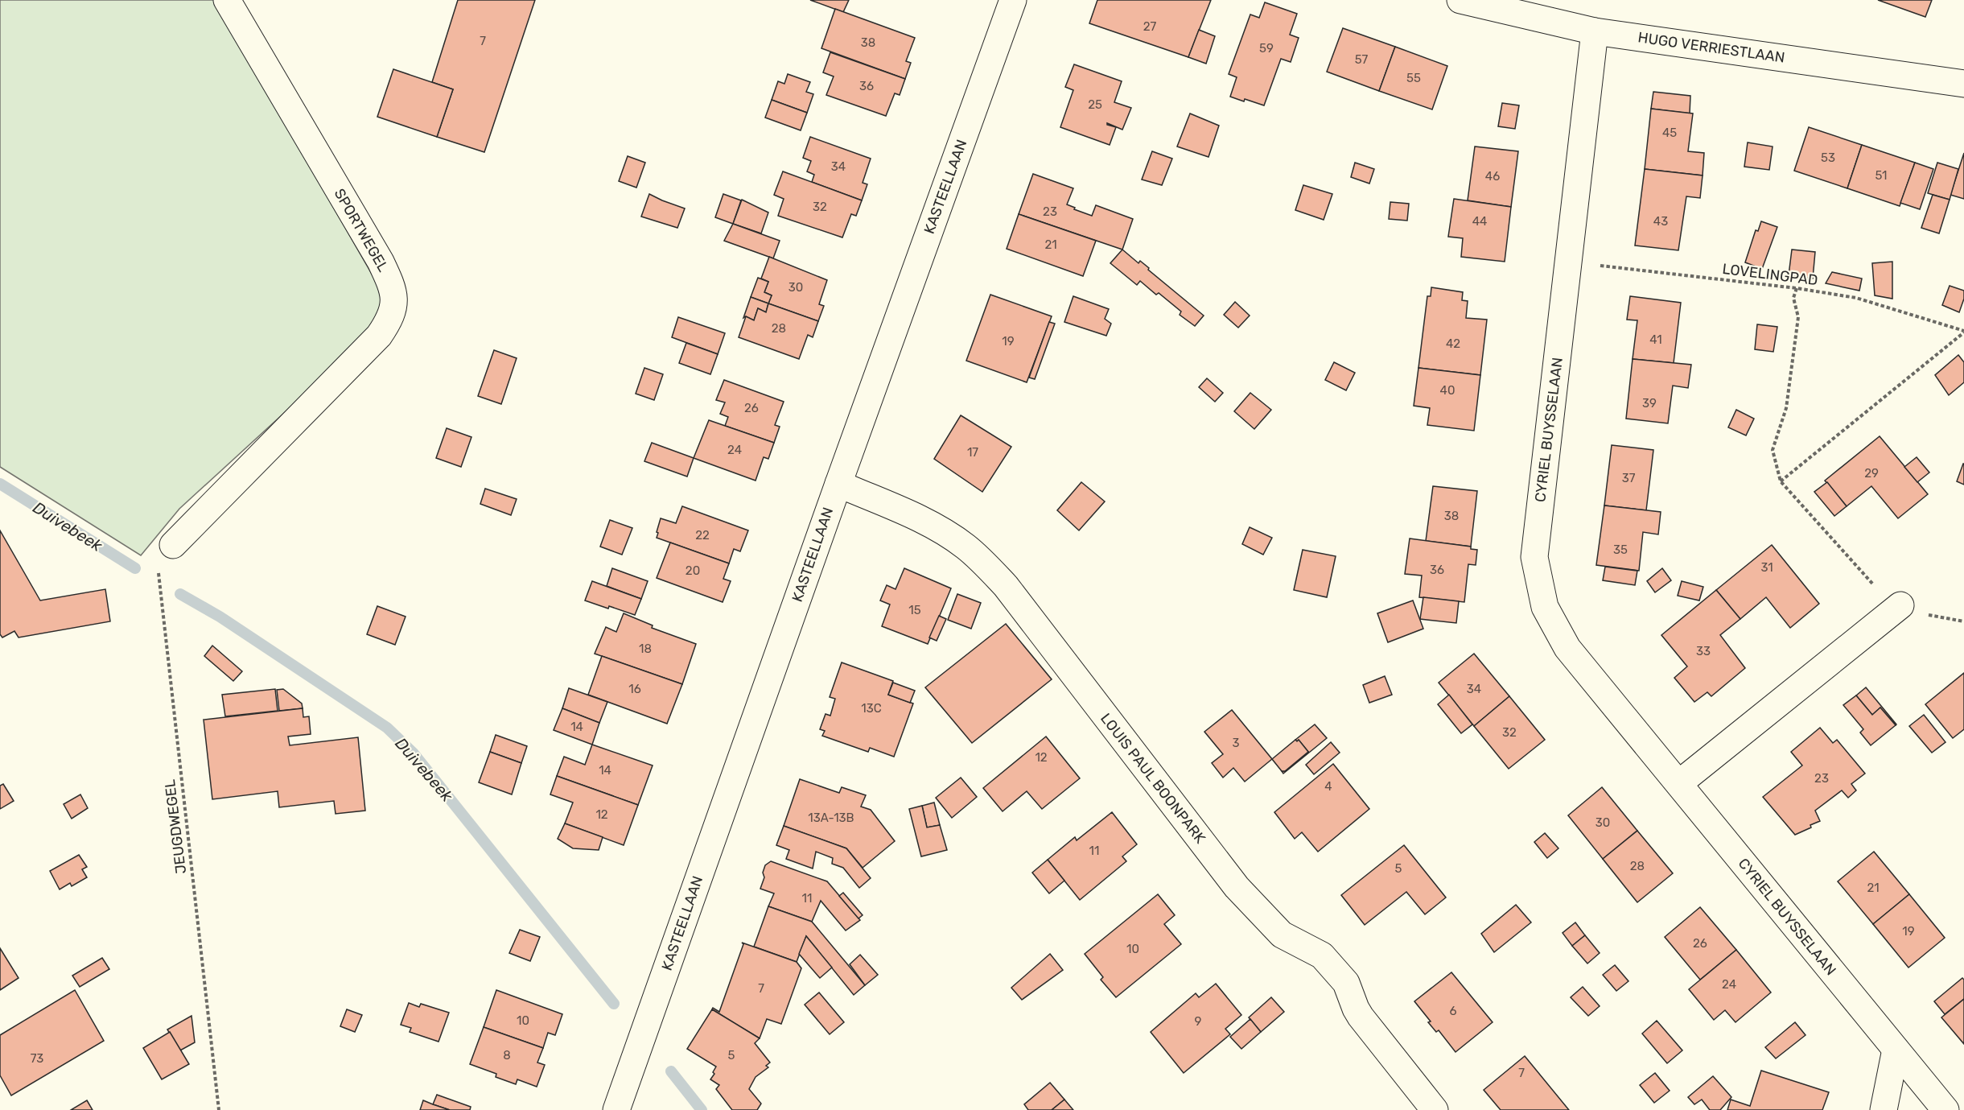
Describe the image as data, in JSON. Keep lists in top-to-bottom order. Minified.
{"streets":{"street":["HUGO VERRIESTLAAN","KASTEELLAAN","SPORTWEGEL","CYRIEL BUYSSELAAN","LOUIS PAUL BOONPARK"],"path":["LOVELINGPAD","JEUGDWEGEL"]},"crossings":[["HUGO VERRIESTLAAN","CYRIEL BUYSSELAAN"],["KASTEELLAAN","LOUIS PAUL BOONPARK"],["SPORTWEGEL","JEUGDWEGEL"],["LOVELINGPAD","CYRIEL BUYSSELAAN"]],"water":["Duivebeek"],"house_numbers":["27","7","38","59","57","55","36","25","45","53","34","51","46","32","23","44","43","21","30","28","41","19","42","40","39","26","24","17","29","37","38","22","35","31","36","20","15","18","33","16","34","13C","14","32","3","12","14","23","4","12","13A-13B","30","11","28","5","21","11","19","26","10","24","7","6","10","9","8","5","73","7"]}
